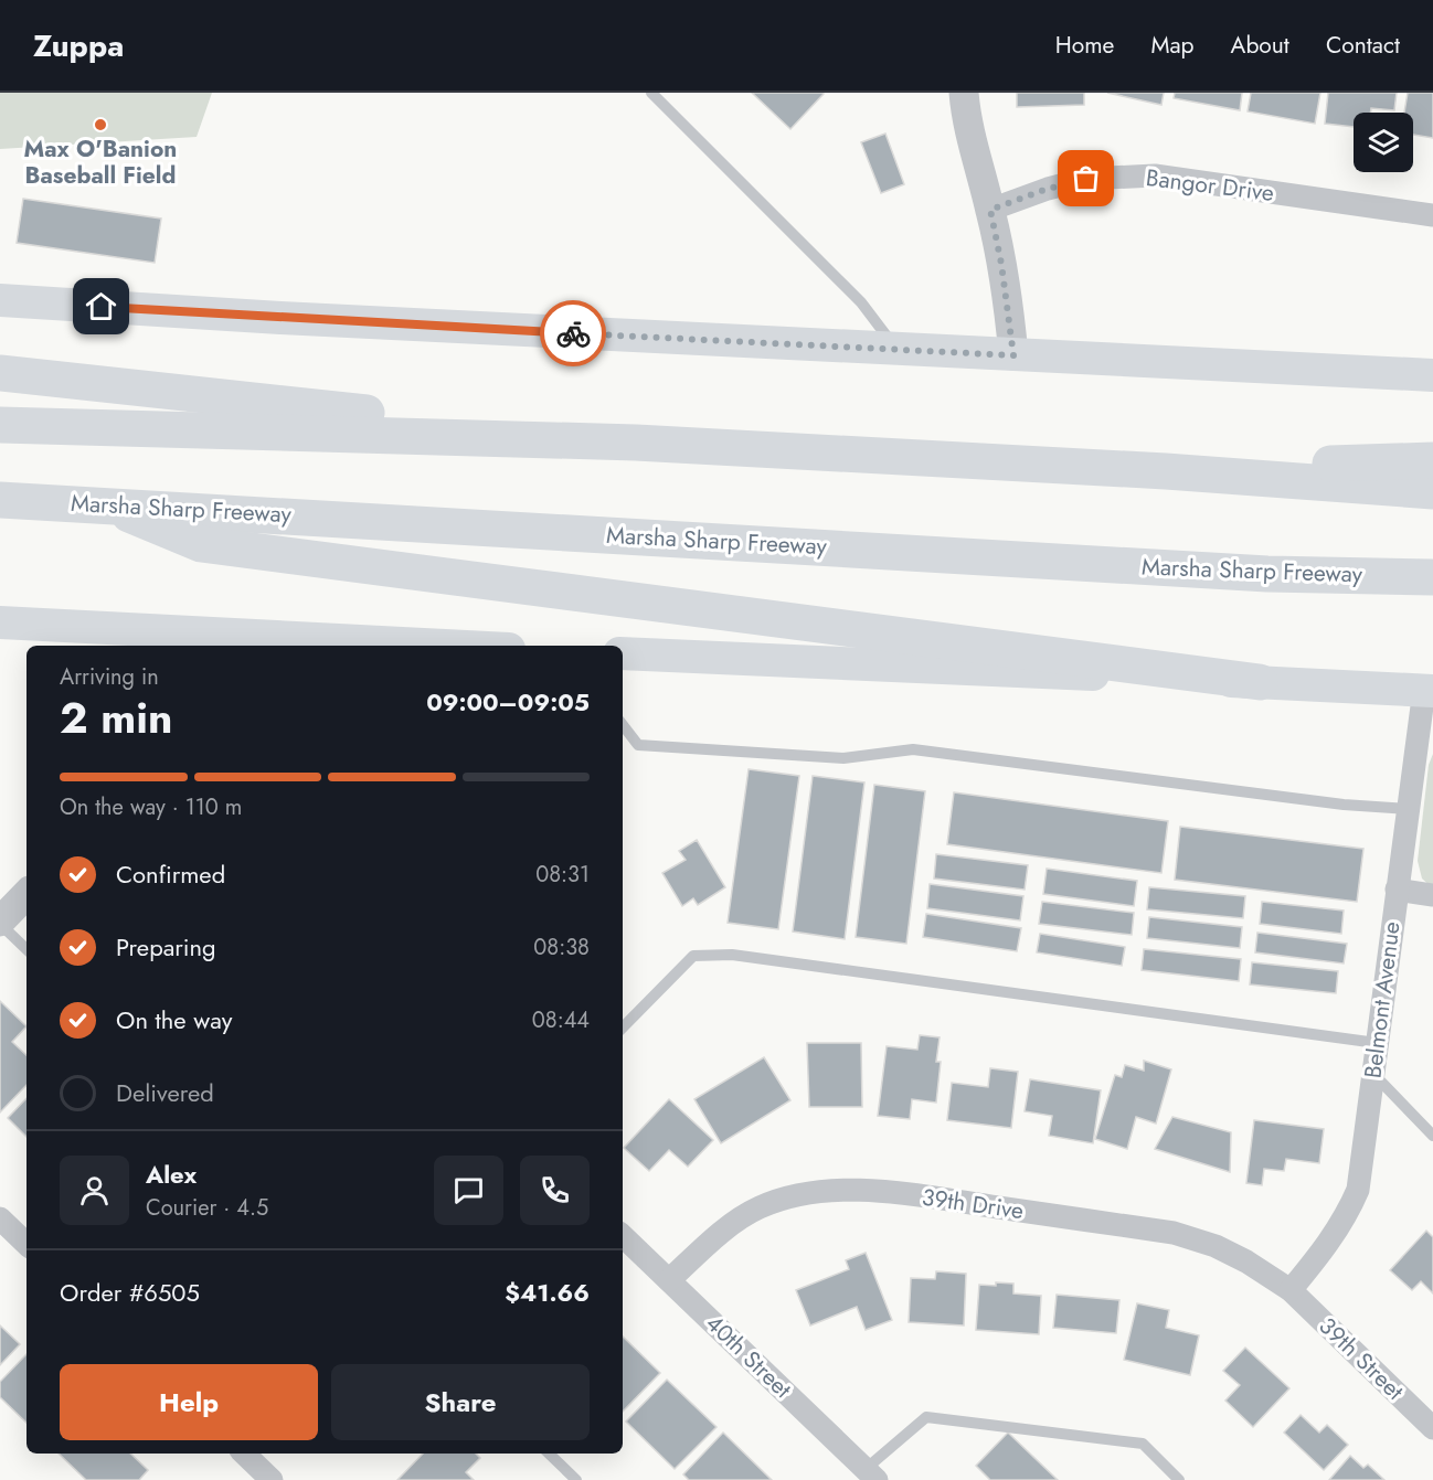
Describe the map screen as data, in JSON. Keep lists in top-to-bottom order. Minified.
{"streets":{"highway":["Marsha Sharp Freeway"],"street":["Bangor Drive","Belmont Avenue","39th Drive","40th Street","39th Street"]},"crossings":[["Belmont Avenue","39th Drive"],["Belmont Avenue","39th Street"],["39th Drive","40th Street"],["39th Drive","39th Street"]],"places":["Max O'Banion Baseball Field"],"page":{"header":"Zuppa","nav":["Home","Map","About","Contact"],"heading":["2 min","Arriving in","09:00–09:05"],"panel":["Alex","Courier · 4.5","Order #6505","$41.66"],"bar":"On the way · 110 m","list":[["Confirmed","08:31"],["Preparing","08:38"],["On the way","08:44"],"Delivered"],"buttons":["Help","Share"]}}
